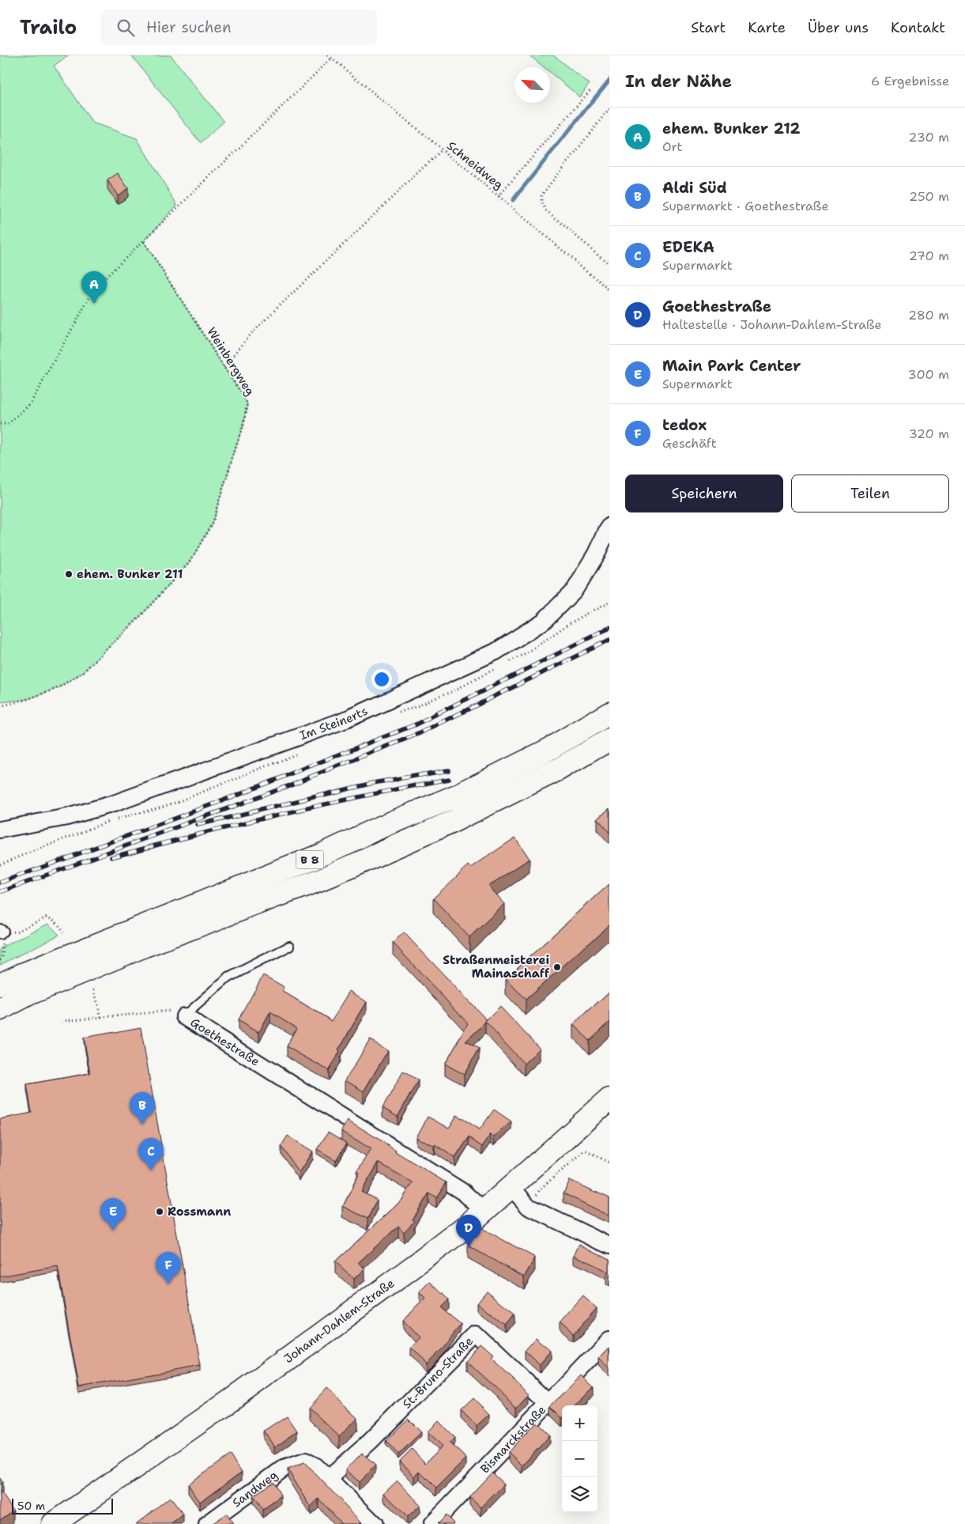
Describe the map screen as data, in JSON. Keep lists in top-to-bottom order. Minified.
{"streets":{"main road":["B 8","Johann-Dahlem-Straße"],"street":["Im Steinerts","Goethestraße","St.-Bruno-Straße","Bismarckstraße","Sandweg"],"path":["Schneidweg","Weinbergweg"]},"crossings":[["Goethestraße","Johann-Dahlem-Straße"],["St.-Bruno-Straße","Bismarckstraße"],["St.-Bruno-Straße","Sandweg"]],"places":["ehem. Bunker 211","Straßenmeisterei Mainaschaff","Rossmann"],"scale_bar":"50 m","north":"top left","page":{"header":"Trailo","search":"Hier suchen","nav":["Start","Karte","Über uns","Kontakt"],"heading":["In der Nähe","6 Ergebnisse"],"list":[{"mark":"A","name":"ehem. Bunker 212","note":"Ort","value":"230 m"},{"mark":"B","name":"Aldi Süd","note":"Supermarkt · Goethestraße","value":"250 m"},{"mark":"C","name":"EDEKA","note":"Supermarkt","value":"270 m"},{"mark":"D","name":"Goethestraße","note":"Haltestelle · Johann-Dahlem-Straße","value":"280 m"},{"mark":"E","name":"Main Park Center","note":"Supermarkt","value":"300 m"},{"mark":"F","name":"tedox","note":"Geschäft","value":"320 m"}],"pins":["A","B","C","E","D","F"],"buttons":["Speichern","Teilen"],"map_buttons":["+","−"],"scale":"50 m"}}
